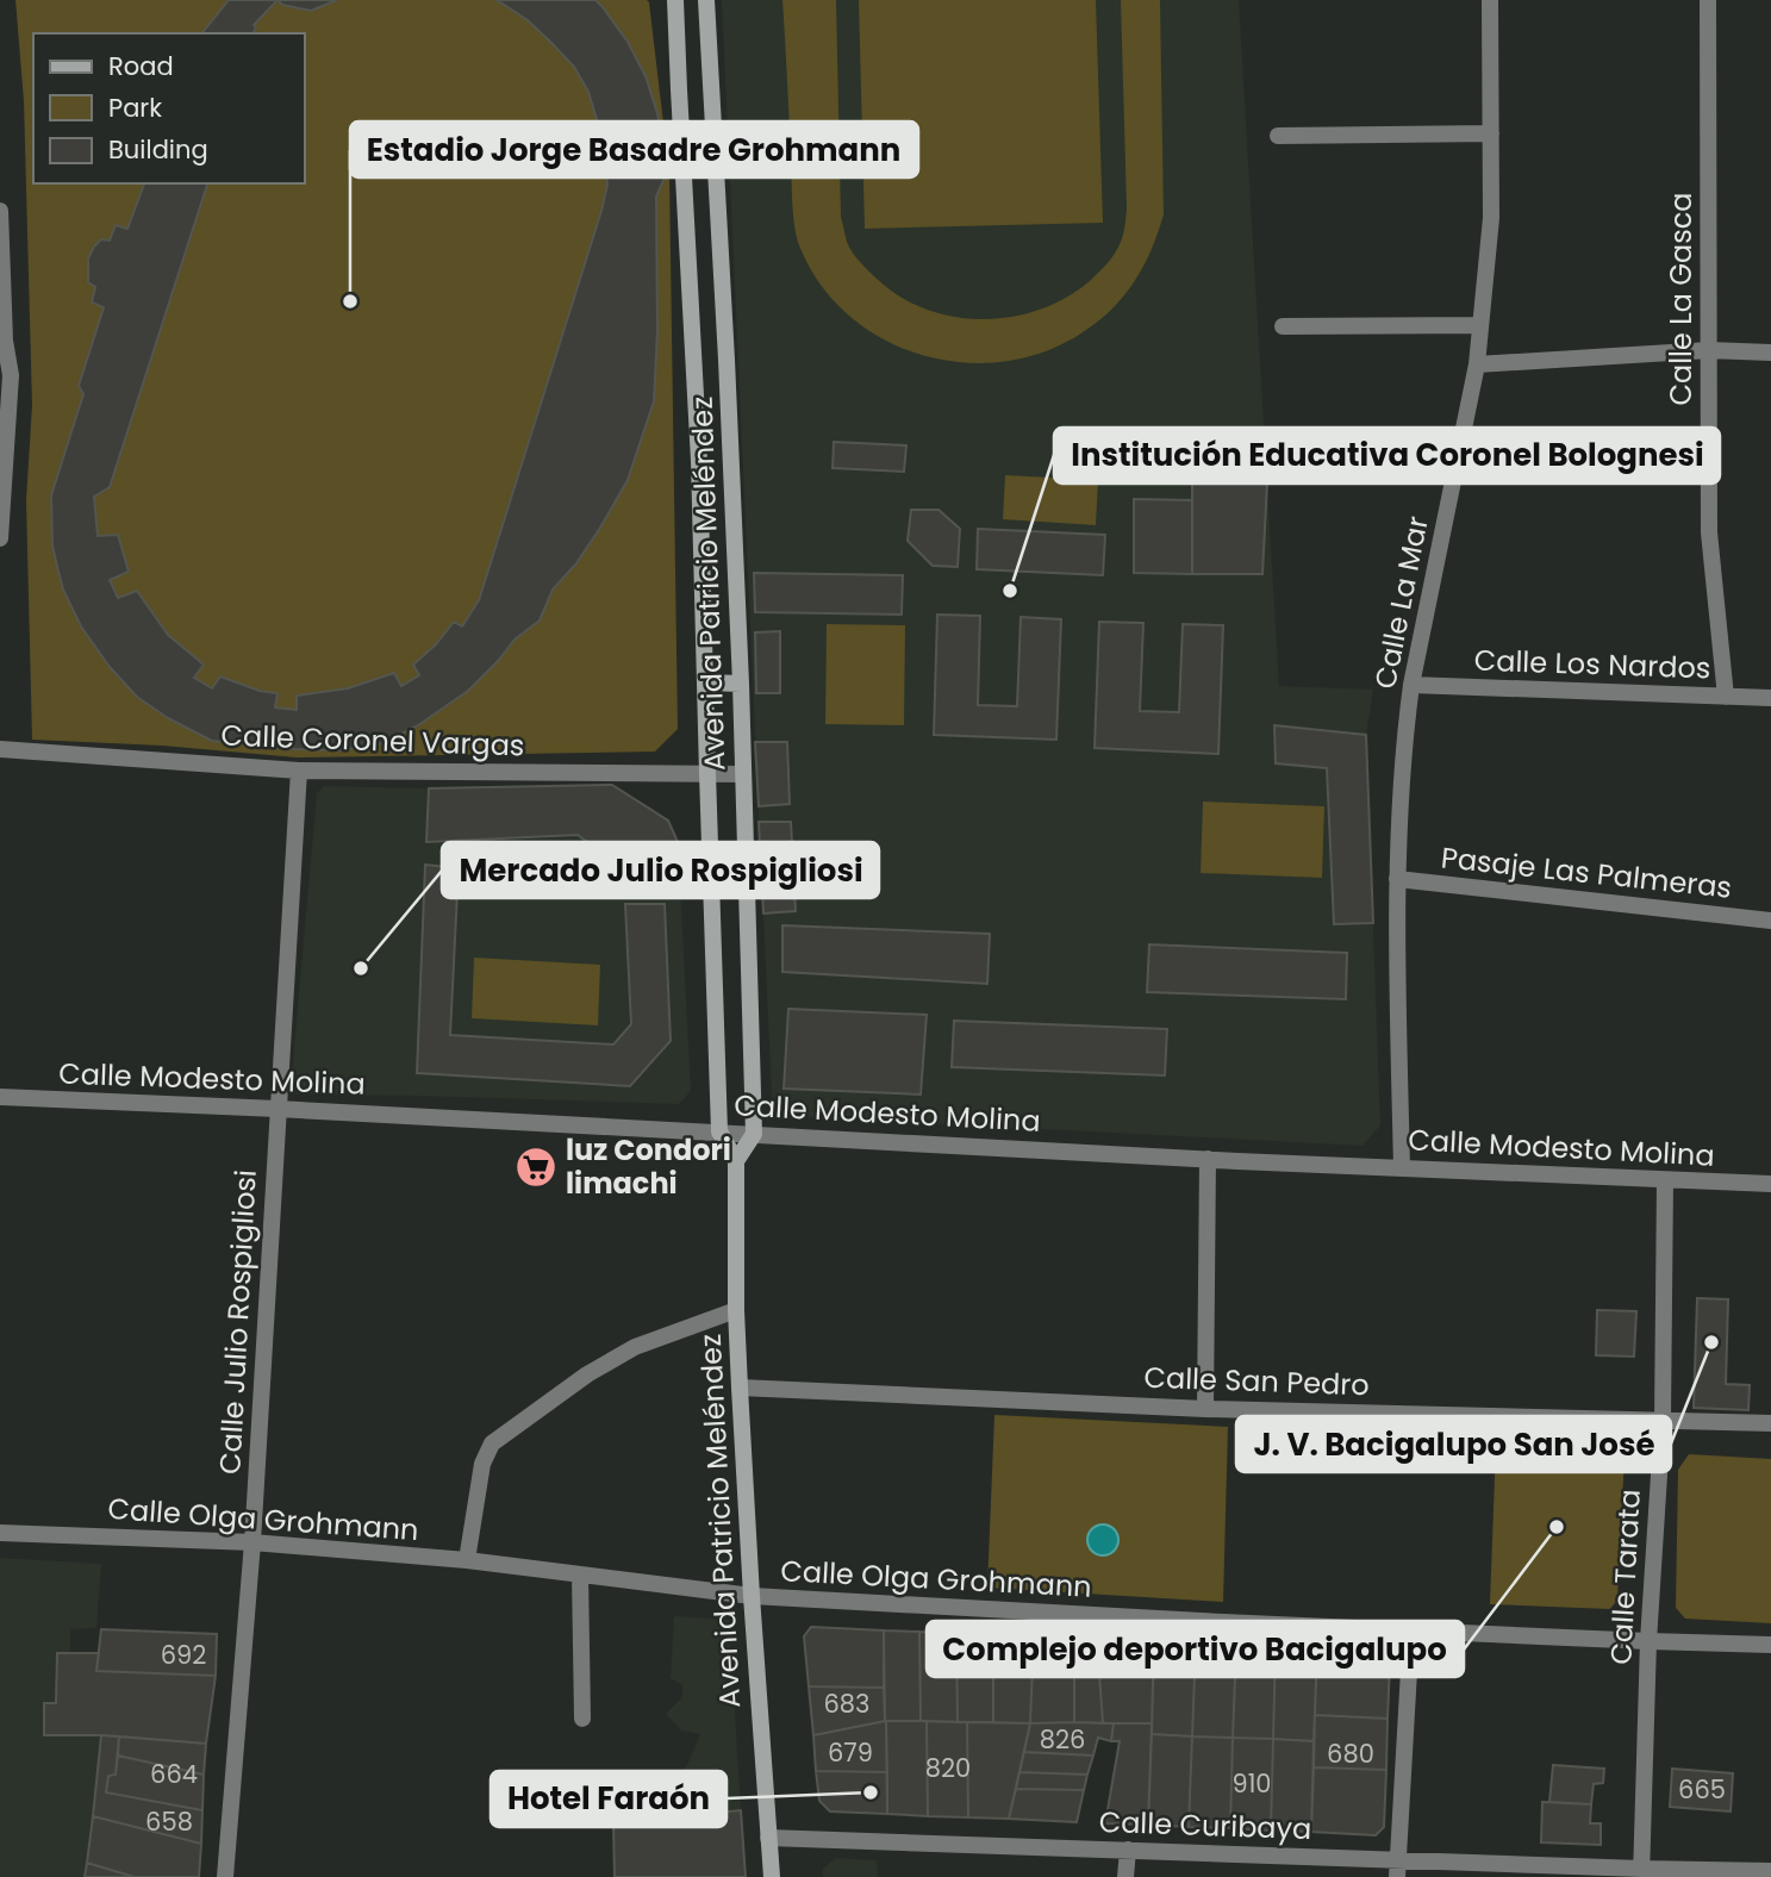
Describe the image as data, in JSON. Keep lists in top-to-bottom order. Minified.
{"streets":{"street":["Calle La Gasca","Avenida Patricio Meléndez","Calle La Mar","Calle Los Nardos","Calle Coronel Vargas","Pasaje Las Palmeras","Calle Modesto Molina","Calle Julio Rospigliosi","Calle San Pedro","Calle Olga Grohmann","Calle Tarata","Calle Curibaya"]},"crossings":[["Calle La Gasca","Calle Los Nardos"],["Avenida Patricio Meléndez","Calle Coronel Vargas"],["Avenida Patricio Meléndez","Calle Modesto Molina"],["Avenida Patricio Meléndez","Calle San Pedro"],["Avenida Patricio Meléndez","Calle Olga Grohmann"],["Avenida Patricio Meléndez","Calle Curibaya"],["Calle La Mar","Calle Los Nardos"],["Calle La Mar","Pasaje Las Palmeras"],["Calle La Mar","Calle Modesto Molina"],["Calle Coronel Vargas","Calle Julio Rospigliosi"],["Calle Modesto Molina","Calle Julio Rospigliosi"],["Calle Modesto Molina","Calle Tarata"],["Calle Julio Rospigliosi","Calle Olga Grohmann"],["Calle San Pedro","Calle Tarata"],["Calle Olga Grohmann","Calle Tarata"],["Calle Tarata","Calle Curibaya"]],"places":{"other":["Estadio Jorge Basadre Grohmann","Institución Educativa Coronel Bolognesi","Mercado Julio Rospigliosi","J. V. Bacigalupo San José","Complejo deportivo Bacigalupo","Hotel Faraón"],"supermarket":["luz Condori limachi"]},"house_numbers":["692","683","826","679","680","820","664","910","665","658"],"legend":["Road","Park","Building"]}
